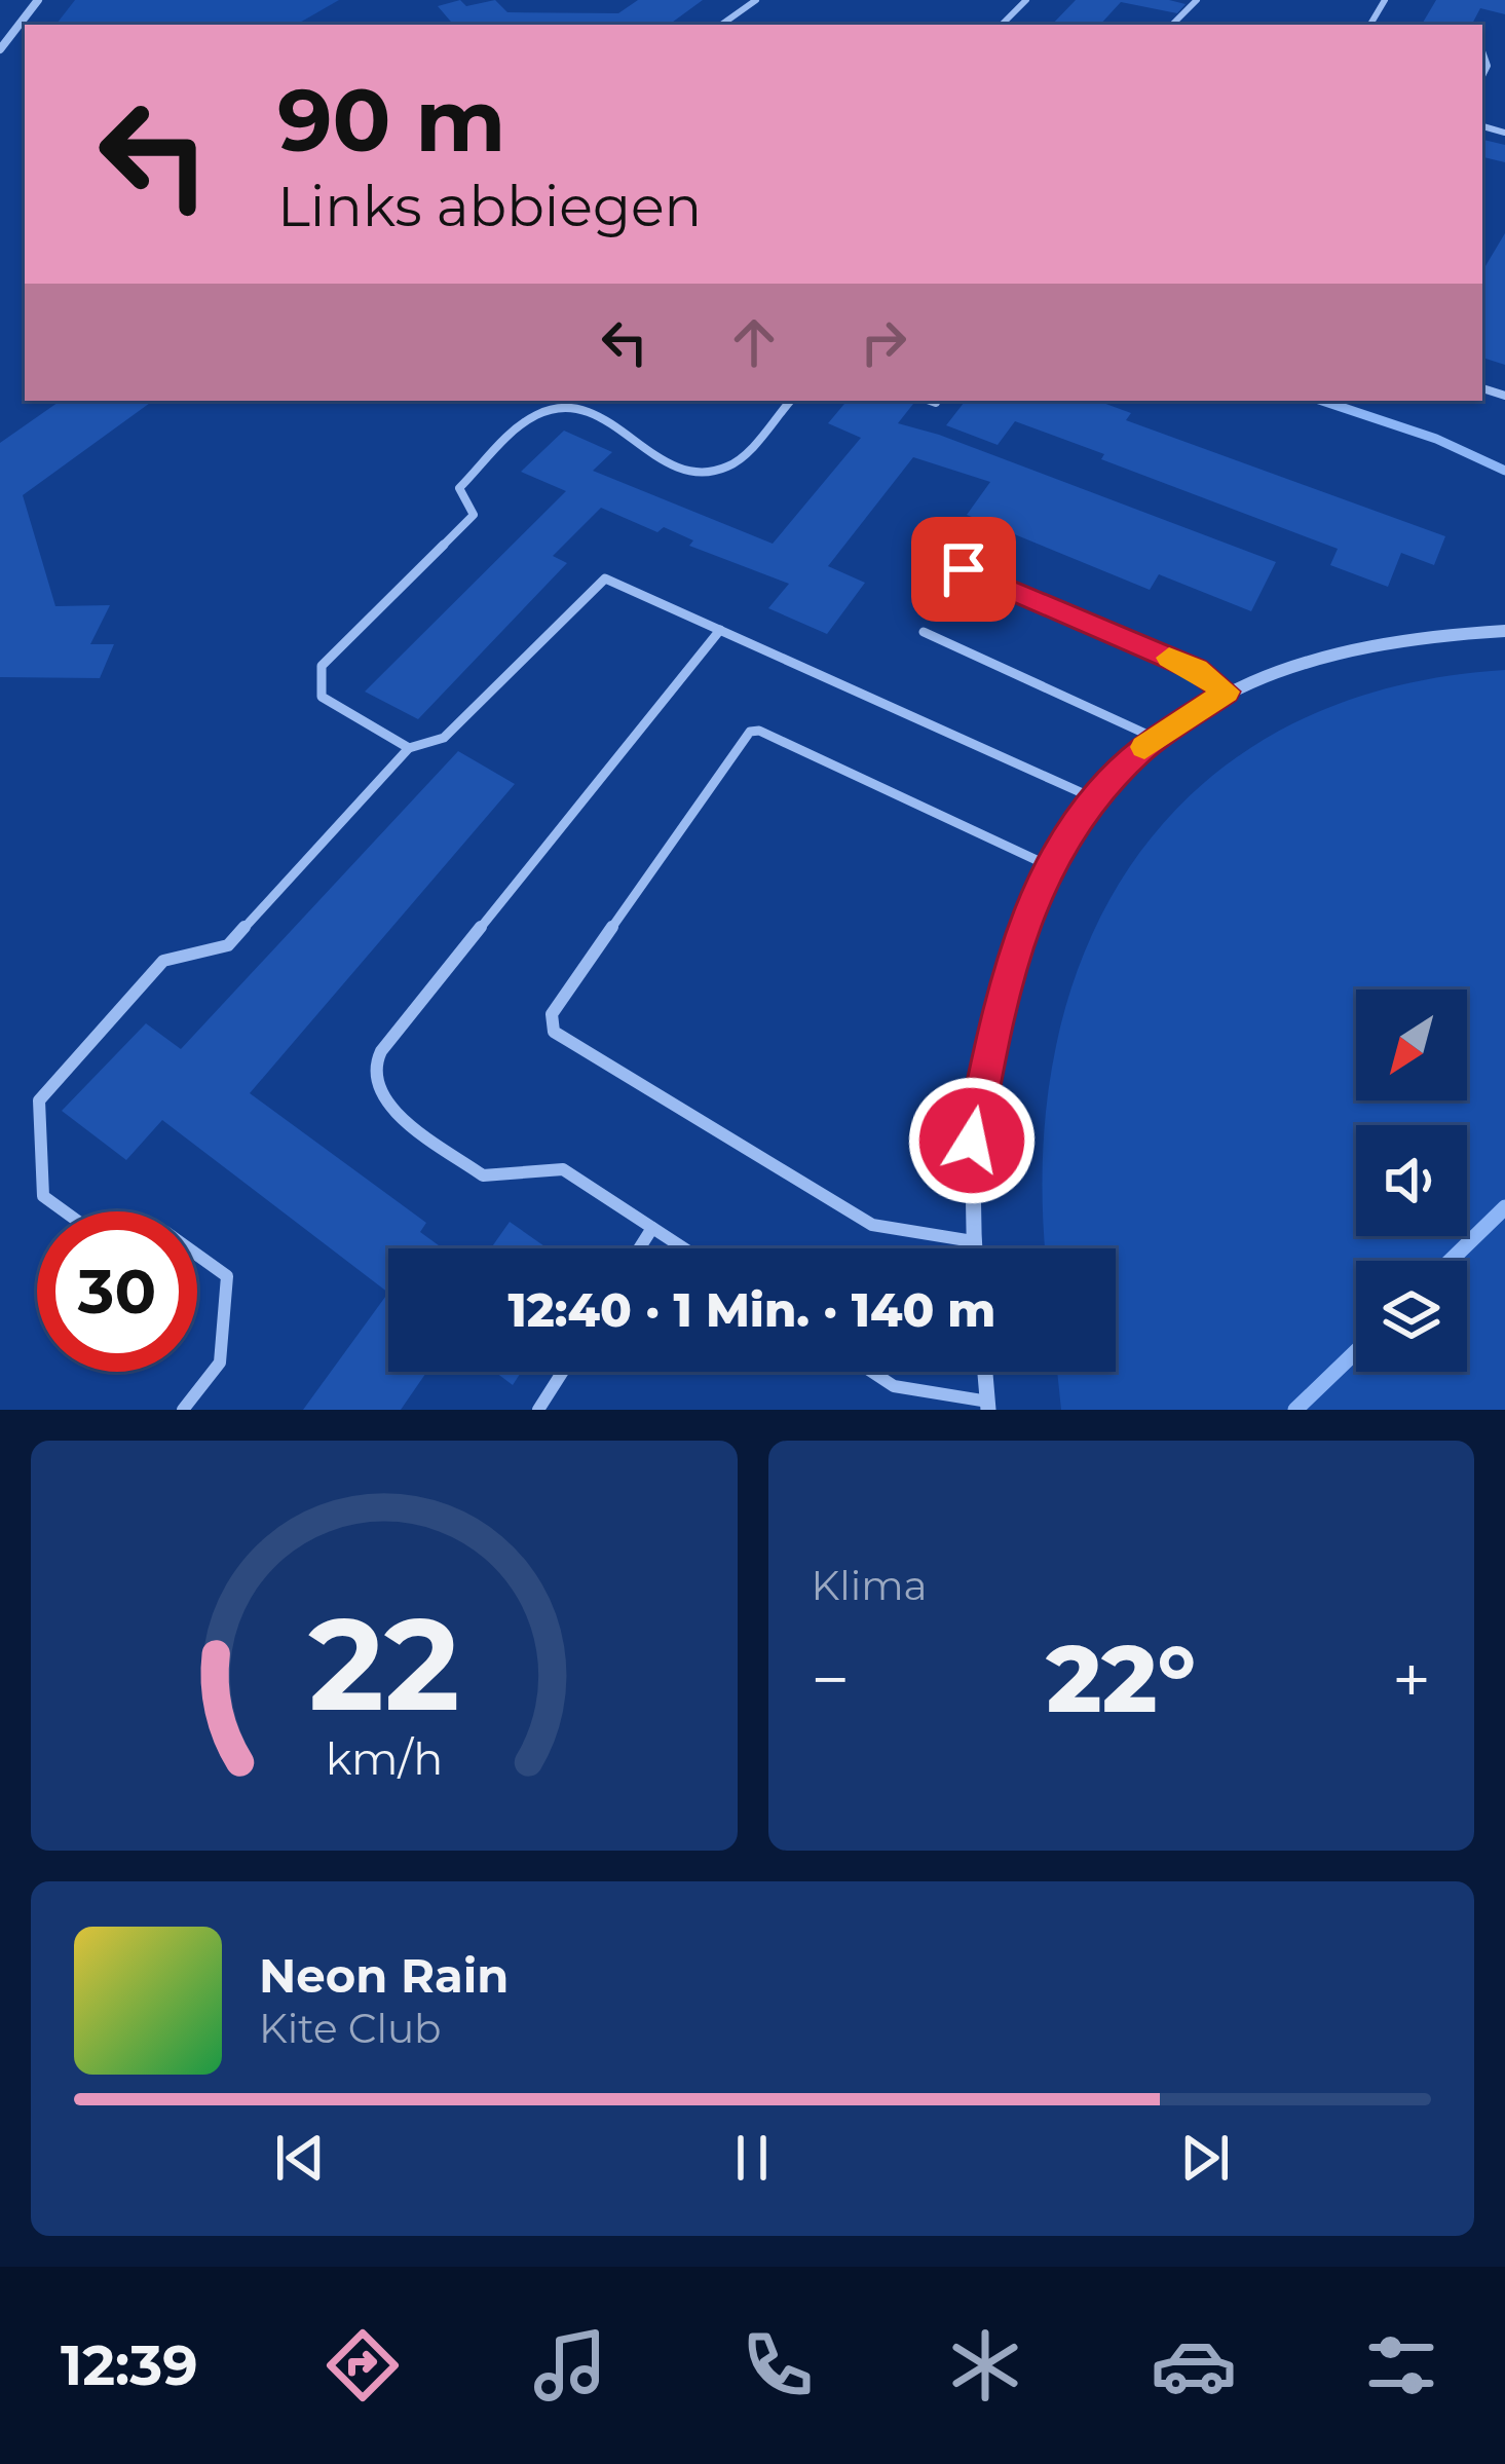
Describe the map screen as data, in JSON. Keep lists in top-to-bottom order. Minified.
{"north":"bottom left","page":{"turn":["90 m","Links abbiegen"],"limit":"30","trip":"12:40 · 1 Min. · 140 m","tile":"Klima","heat":["−","22°","+"],"song":["Neon Rain","Kite Club"],"tabs":"12:39","gauge":["22","km/h"]}}
